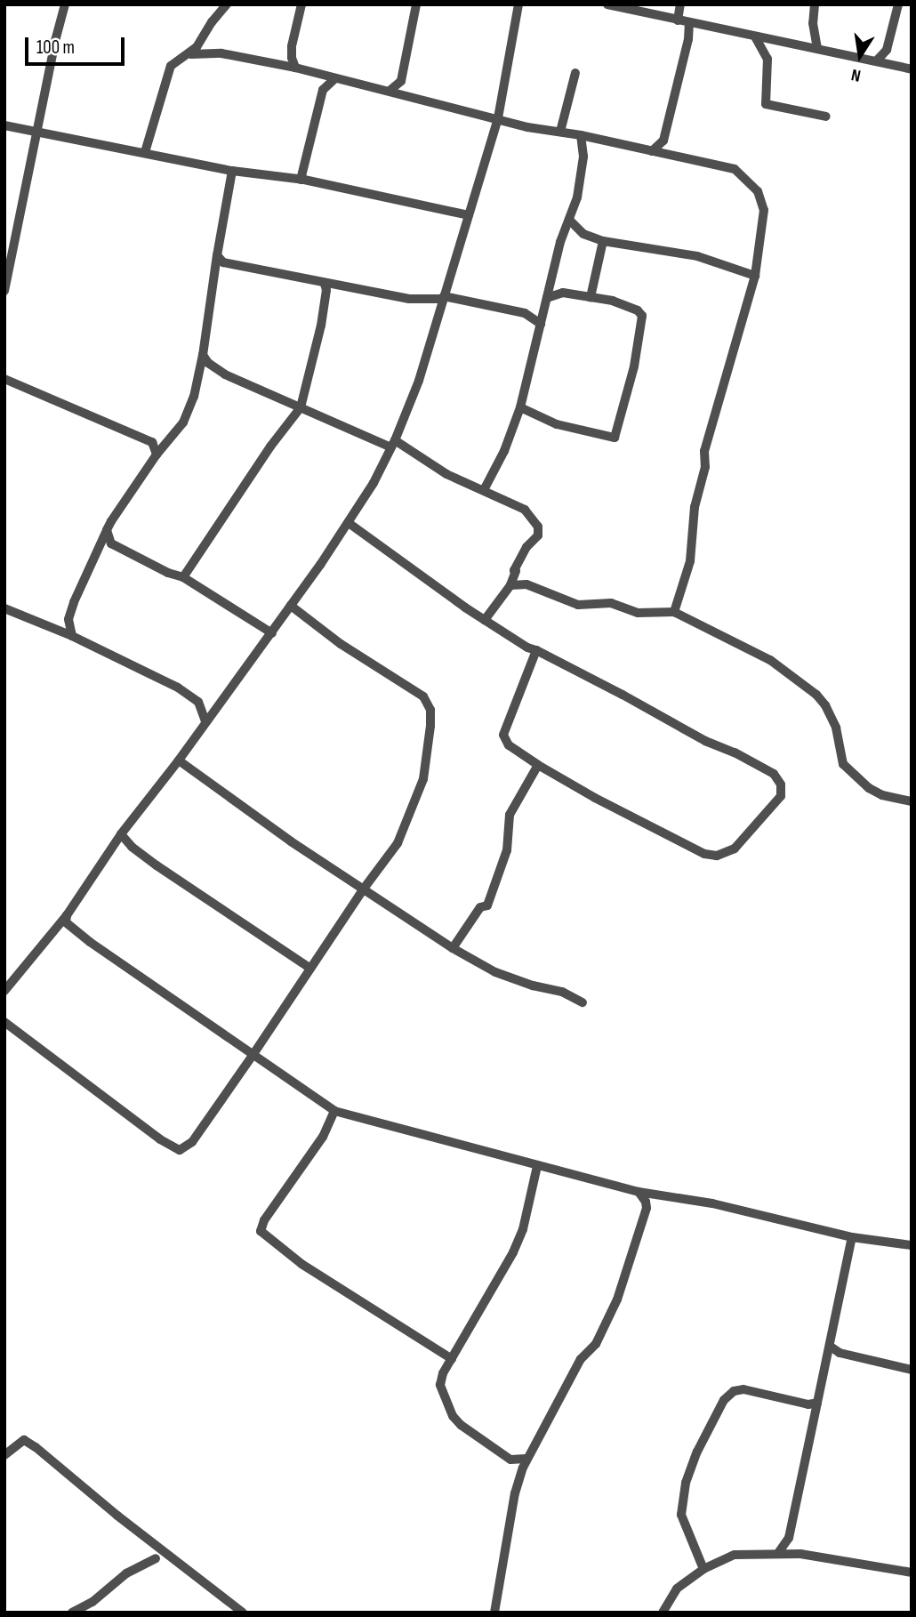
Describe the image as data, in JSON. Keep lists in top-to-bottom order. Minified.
{"scale_bar":"100 m","north":"bottom"}
